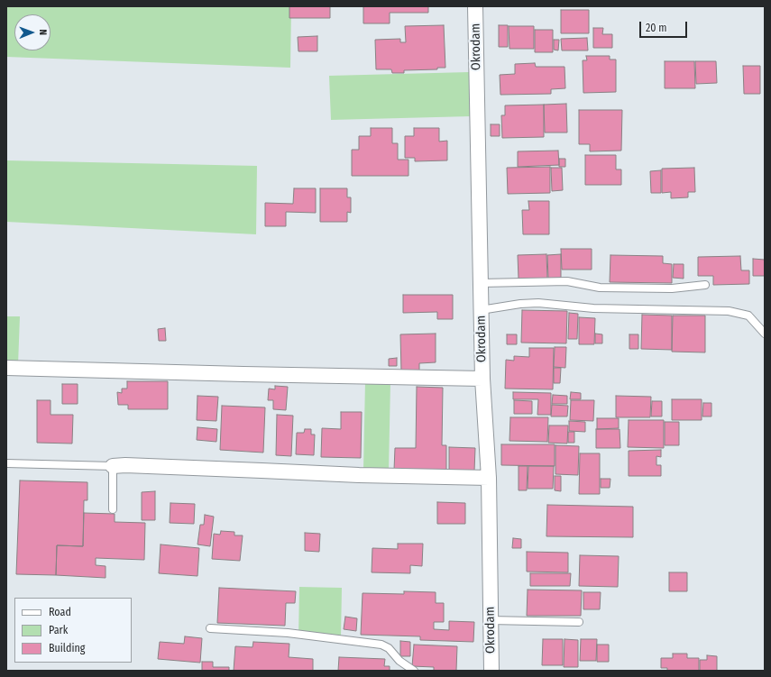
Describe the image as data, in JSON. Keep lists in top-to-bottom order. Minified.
{"streets":{"street":["Okrodam"]},"legend":["Road","Park","Building"],"scale_bar":"20 m","north":"right"}
